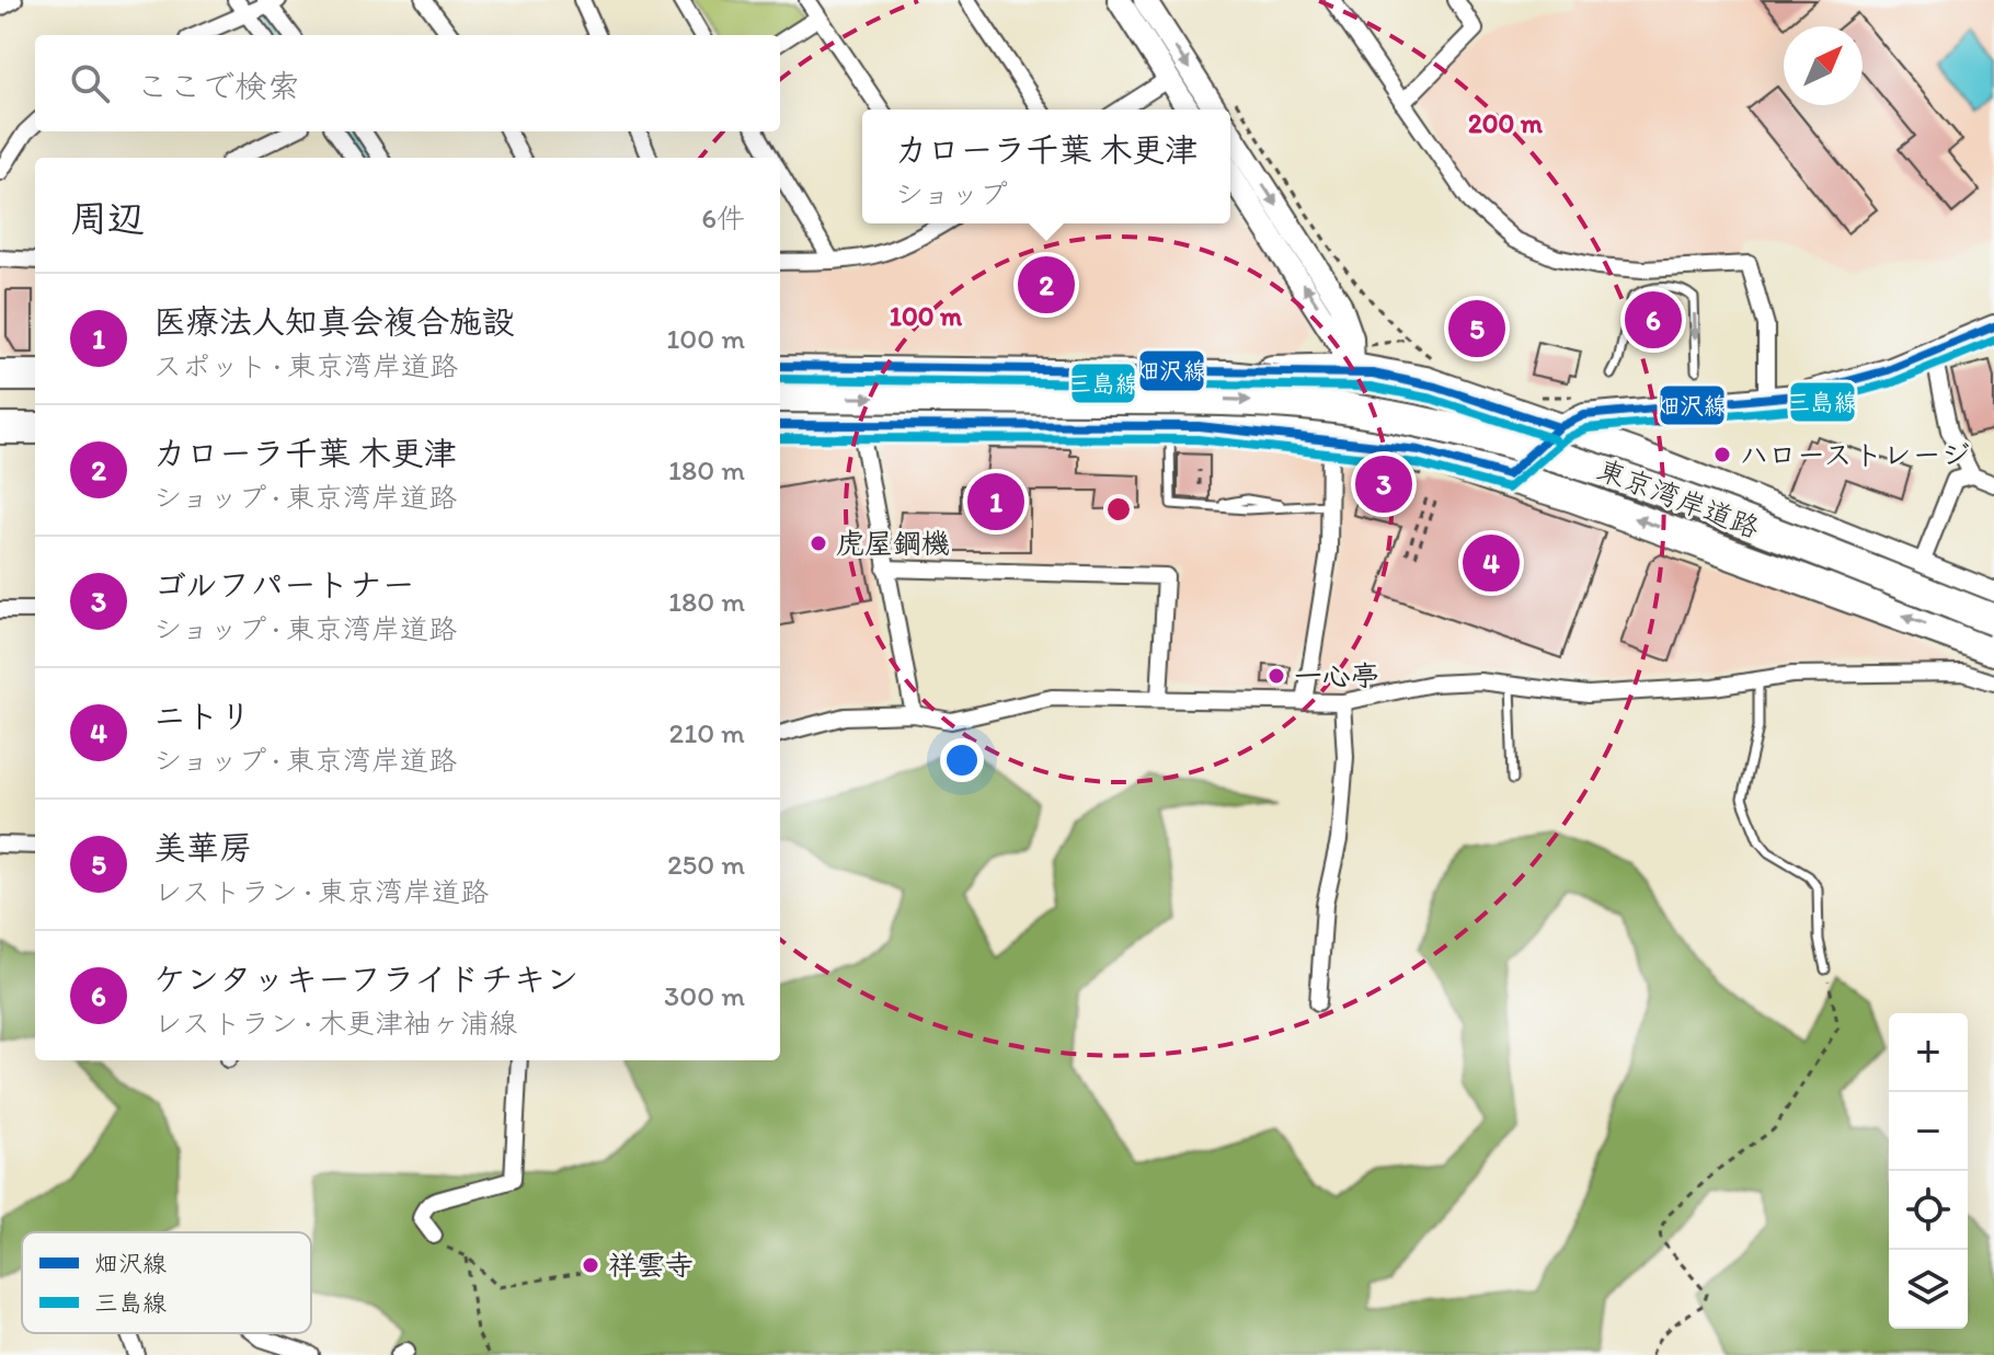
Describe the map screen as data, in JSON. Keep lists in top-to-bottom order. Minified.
{"streets":{"highway":["東京湾岸道路"]},"places":["ハローストレージ","虎屋鋼機","一心亭","祥雲寺"],"lines":["transit line 畑沢線","transit line 三島線"],"legend":["畑沢線","三島線"],"north":"top right","page":{"search":"ここで検索","popup":["カローラ千葉 木更津","ショップ"],"heading":["周辺","6件"],"pins":["2","6","5","3","1","4"],"list":[{"mark":"1","name":"医療法人知真会複合施設","note":"スポット · 東京湾岸道路","value":"100 m"},{"mark":"2","name":"カローラ千葉 木更津","note":"ショップ · 東京湾岸道路","value":"180 m"},{"mark":"3","name":"ゴルフパートナー","note":"ショップ · 東京湾岸道路","value":"180 m"},{"mark":"4","name":"ニトリ","note":"ショップ · 東京湾岸道路","value":"210 m"},{"mark":"5","name":"美華房","note":"レストラン · 東京湾岸道路","value":"250 m"},{"mark":"6","name":"ケンタッキーフライドチキン","note":"レストラン · 木更津袖ヶ浦線","value":"300 m"}],"map_buttons":["+","−"]},"rings":["200 m","100 m"]}
